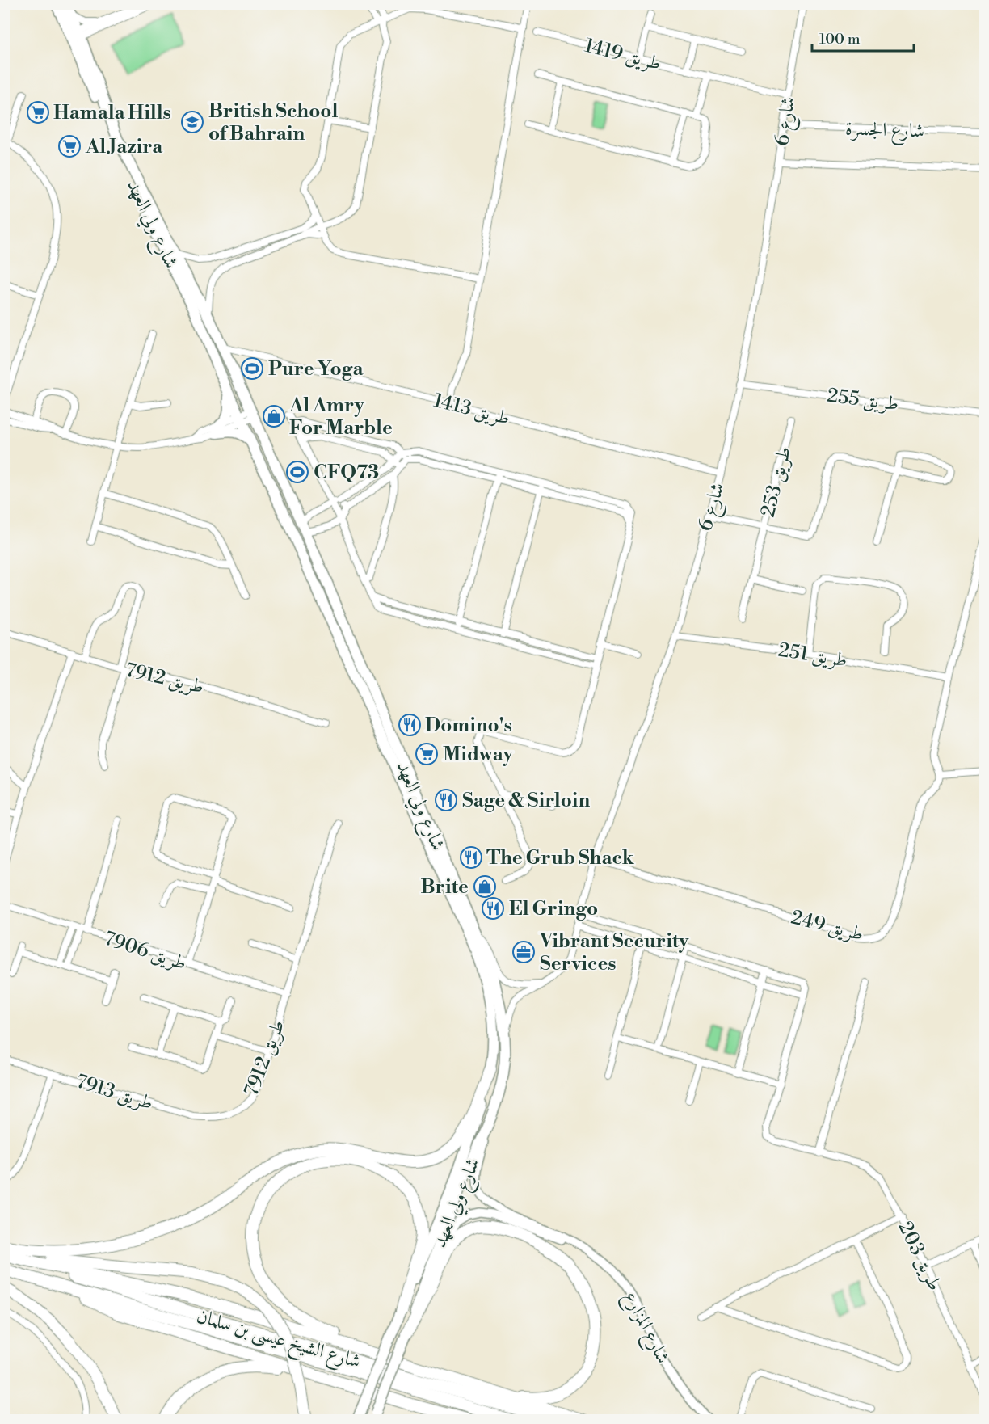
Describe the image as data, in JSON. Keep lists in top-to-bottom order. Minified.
{"streets":{"highway":["شارع الشيخ عيسى بن سلمان"],"main road":["شارع ولي العهد"],"street":["طريق 1419","شارع 6","شارع الجسرة","طريق 255","طريق 1413","طريق 253","طريق 251","طريق 7912","طريق 249","طريق 7906","طريق 7913","طريق 203","شارع المزارع"]},"crossings":[["طريق 1419","شارع 6"],["شارع 6","شارع الجسرة"],["شارع 6","شارع ولي العهد"],["شارع 6","طريق 255"],["شارع 6","طريق 1413"],["شارع 6","طريق 251"],["شارع 6","طريق 249"],["شارع ولي العهد","طريق 1413"],["شارع ولي العهد","شارع المزارع"],["طريق 7912","طريق 7906"],["طريق 7912","طريق 7913"]],"places":{"supermarket":["Hamala Hills","Al Jazira","Midway"],"school or university":["British School of Bahrain"],"sports":["Pure Yoga","CFQ73"],"shop":["Al Amry For Marble","Brite"],"restaurant":["Domino's","Sage & Sirloin","The Grub Shack","El Gringo"],"office":["Vibrant Security Services"]},"scale_bar":"100 m"}
